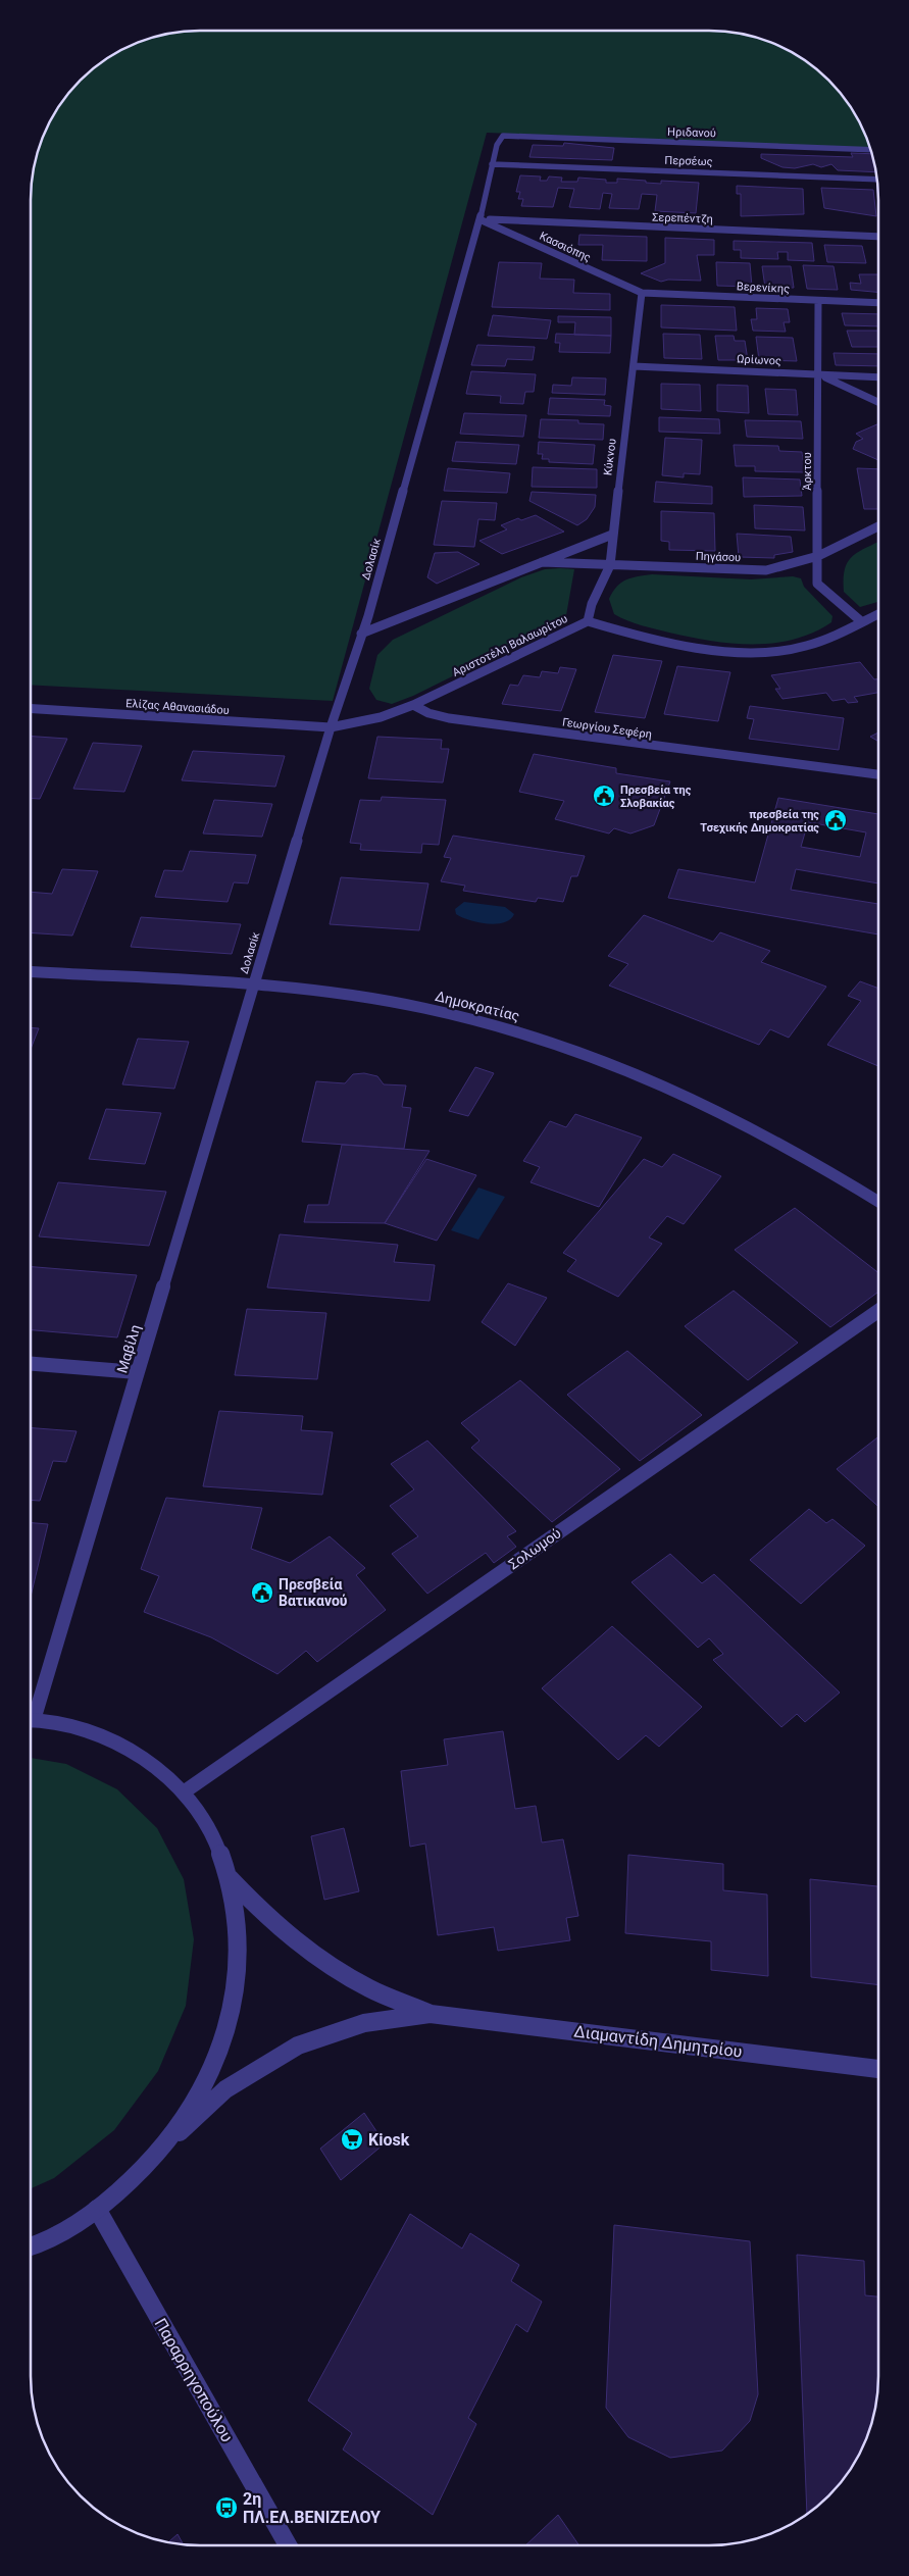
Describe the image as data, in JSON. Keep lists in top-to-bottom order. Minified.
{"streets":{"street":["Ηριδανού","Περσέως","Σερεπέντζη","Κασσιόπης","Βερενίκης","Ωρίωνος","Κύκνου","Άρκτου","Πηγάσου","Δολασίκ","Αριστοτέλη Βαλαωρίτου","Ελίζας Αθανασιάδου","Γεωργίου Σεφέρη","Δημοκρατίας","Μαβίλη","Σολωμού","Διαμαντίδη Δημητρίου","Παραρρηγοπούλου"]},"crossings":[["Ηριδανού","Δολασίκ"],["Περσέως","Δολασίκ"],["Σερεπέντζη","Κασσιόπης"],["Σερεπέντζη","Δολασίκ"],["Κασσιόπης","Βερενίκης"],["Κασσιόπης","Κύκνου"],["Κασσιόπης","Δολασίκ"],["Βερενίκης","Κύκνου"],["Βερενίκης","Άρκτου"],["Ωρίωνος","Κύκνου"],["Ωρίωνος","Άρκτου"],["Κύκνου","Πηγάσου"],["Κύκνου","Αριστοτέλη Βαλαωρίτου"],["Άρκτου","Πηγάσου"],["Άρκτου","Αριστοτέλη Βαλαωρίτου"],["Πηγάσου","Δολασίκ"],["Δολασίκ","Ελίζας Αθανασιάδου"],["Δολασίκ","Δημοκρατίας"],["Δολασίκ","Μαβίλη"],["Αριστοτέλη Βαλαωρίτου","Γεωργίου Σεφέρη"],["Δημοκρατίας","Μαβίλη"]],"places":{"public building":["Πρεσβεία της Σλοβακίας","πρεσβεία της Τσεχικής Δημοκρατίας","Πρεσβεία Βατικανού"],"supermarket":["Kiosk"],"bus stop":["2η ΠΛ.ΕΛ.ΒΕΝΙΖΕΛΟΥ"]}}
